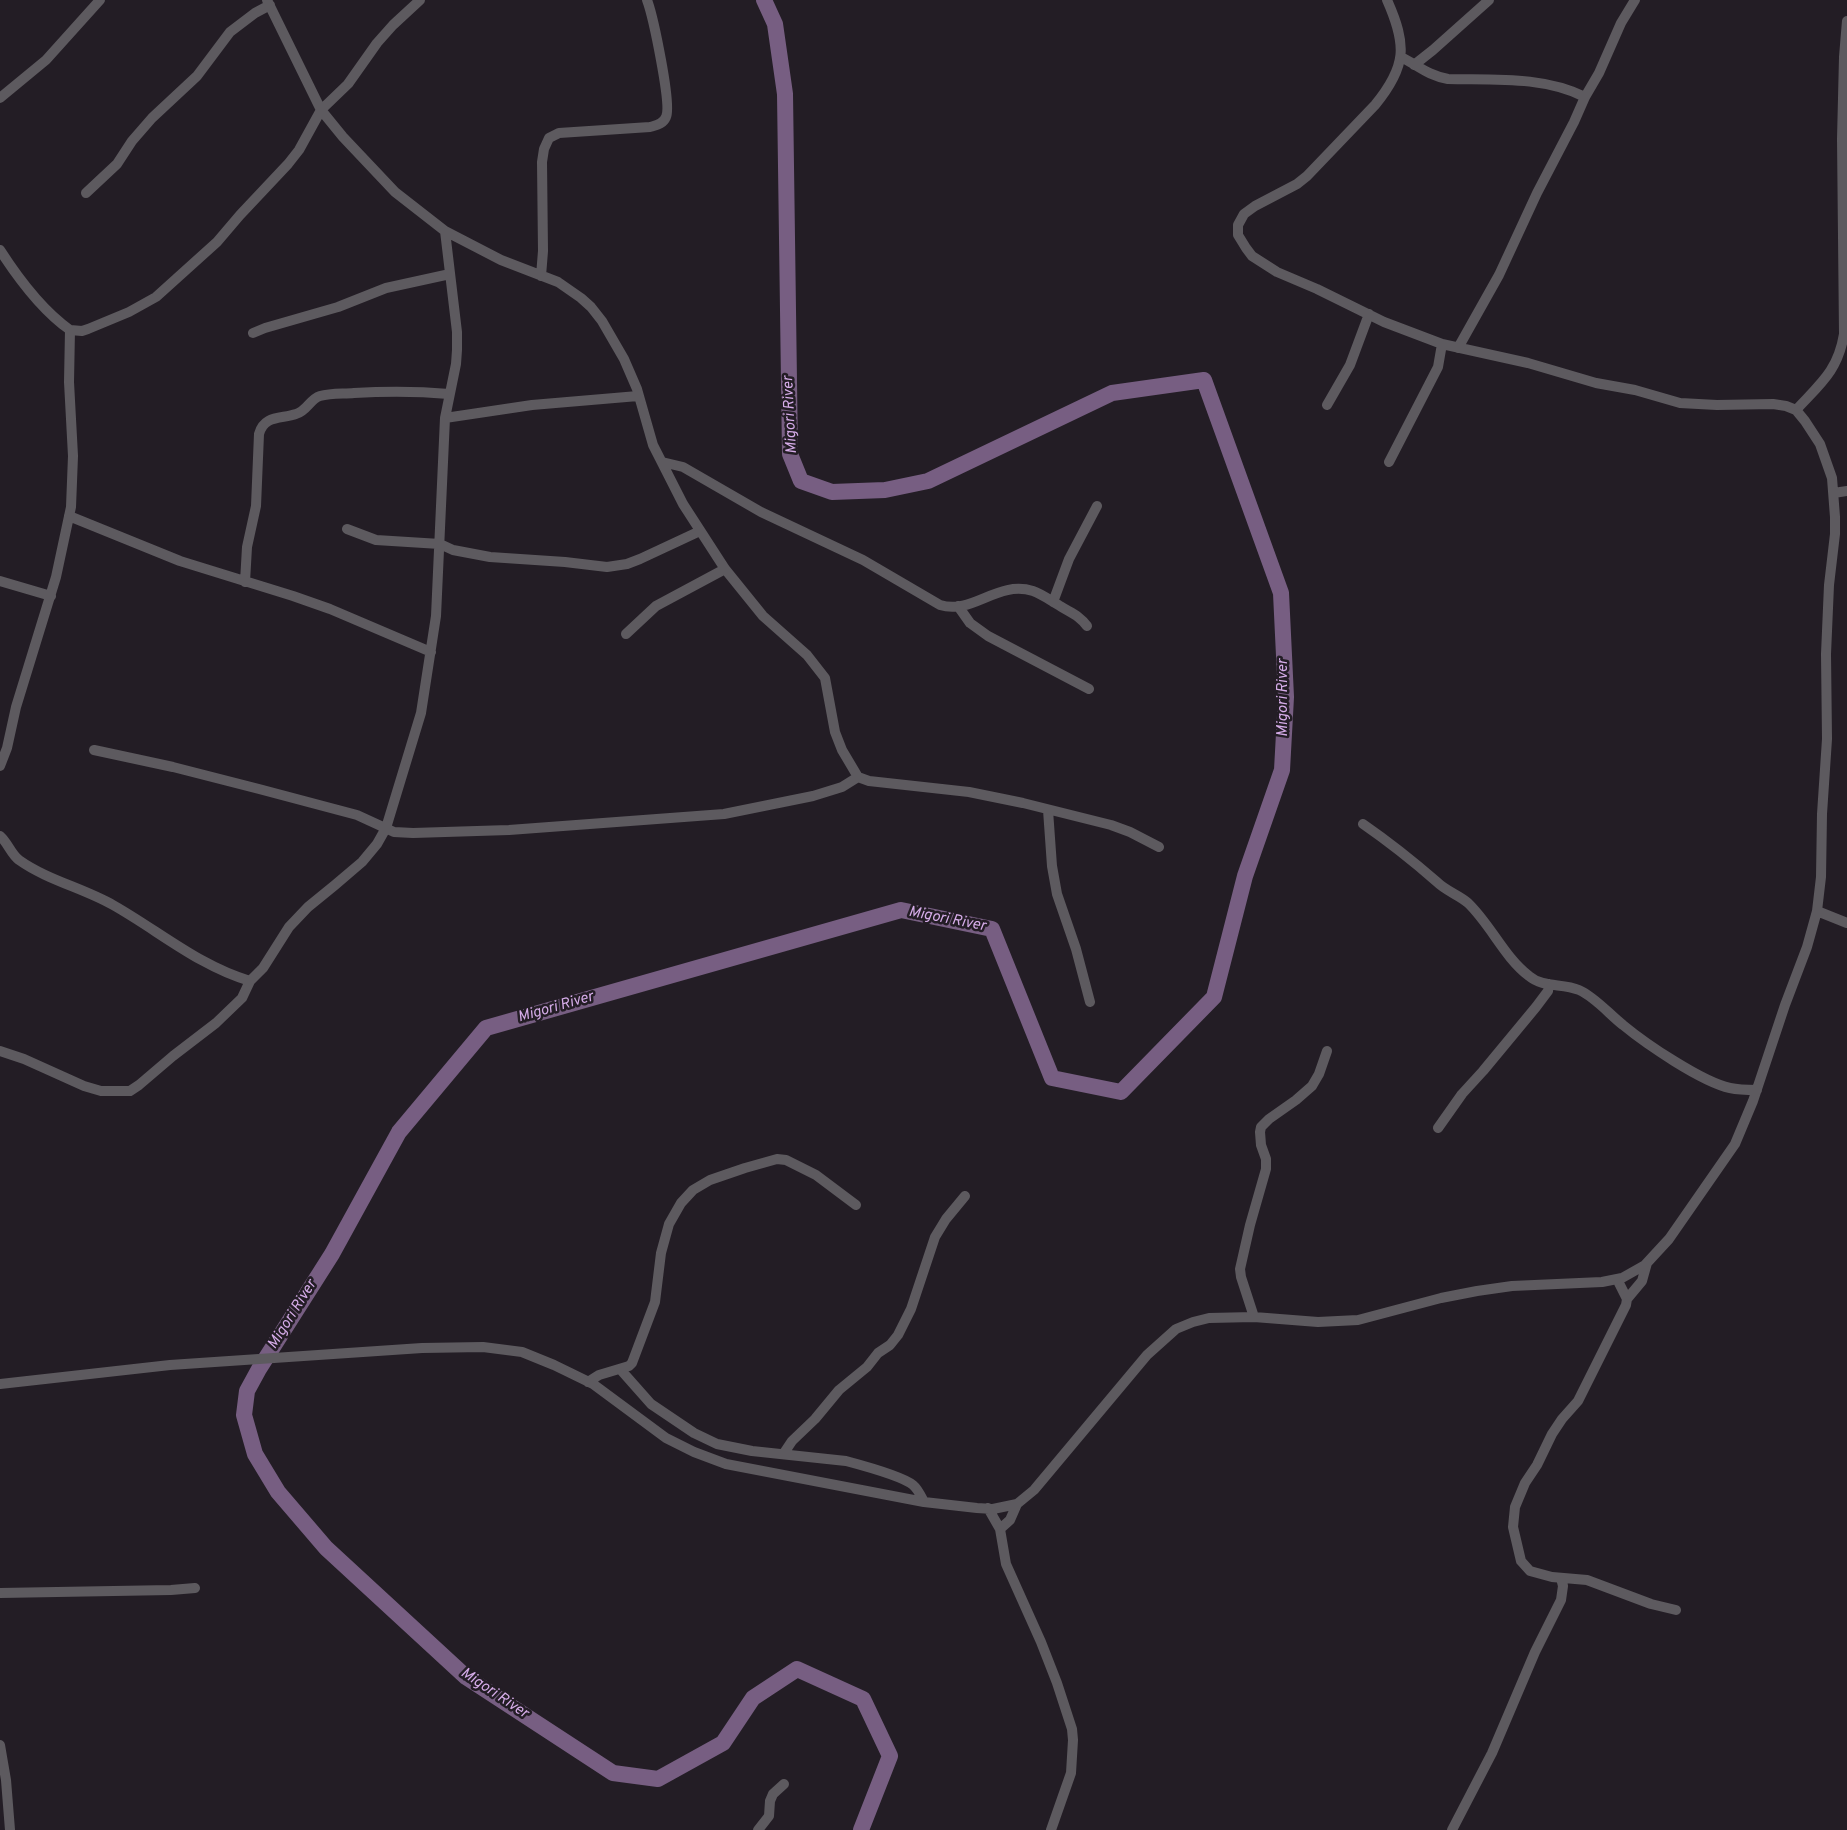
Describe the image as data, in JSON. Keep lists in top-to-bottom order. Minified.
{"water":["Migori River"]}
